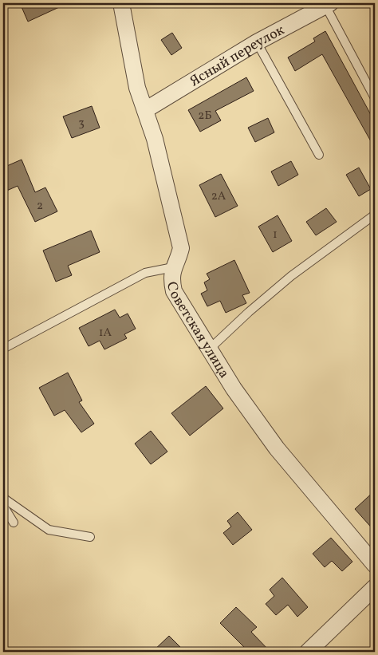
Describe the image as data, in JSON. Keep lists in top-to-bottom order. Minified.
{"streets":{"street":["Ясный переулок","Советская улица"]},"crossings":[["Ясный переулок","Советская улица"]],"house_numbers":["2Б","3","2А","2","1","1А"]}
